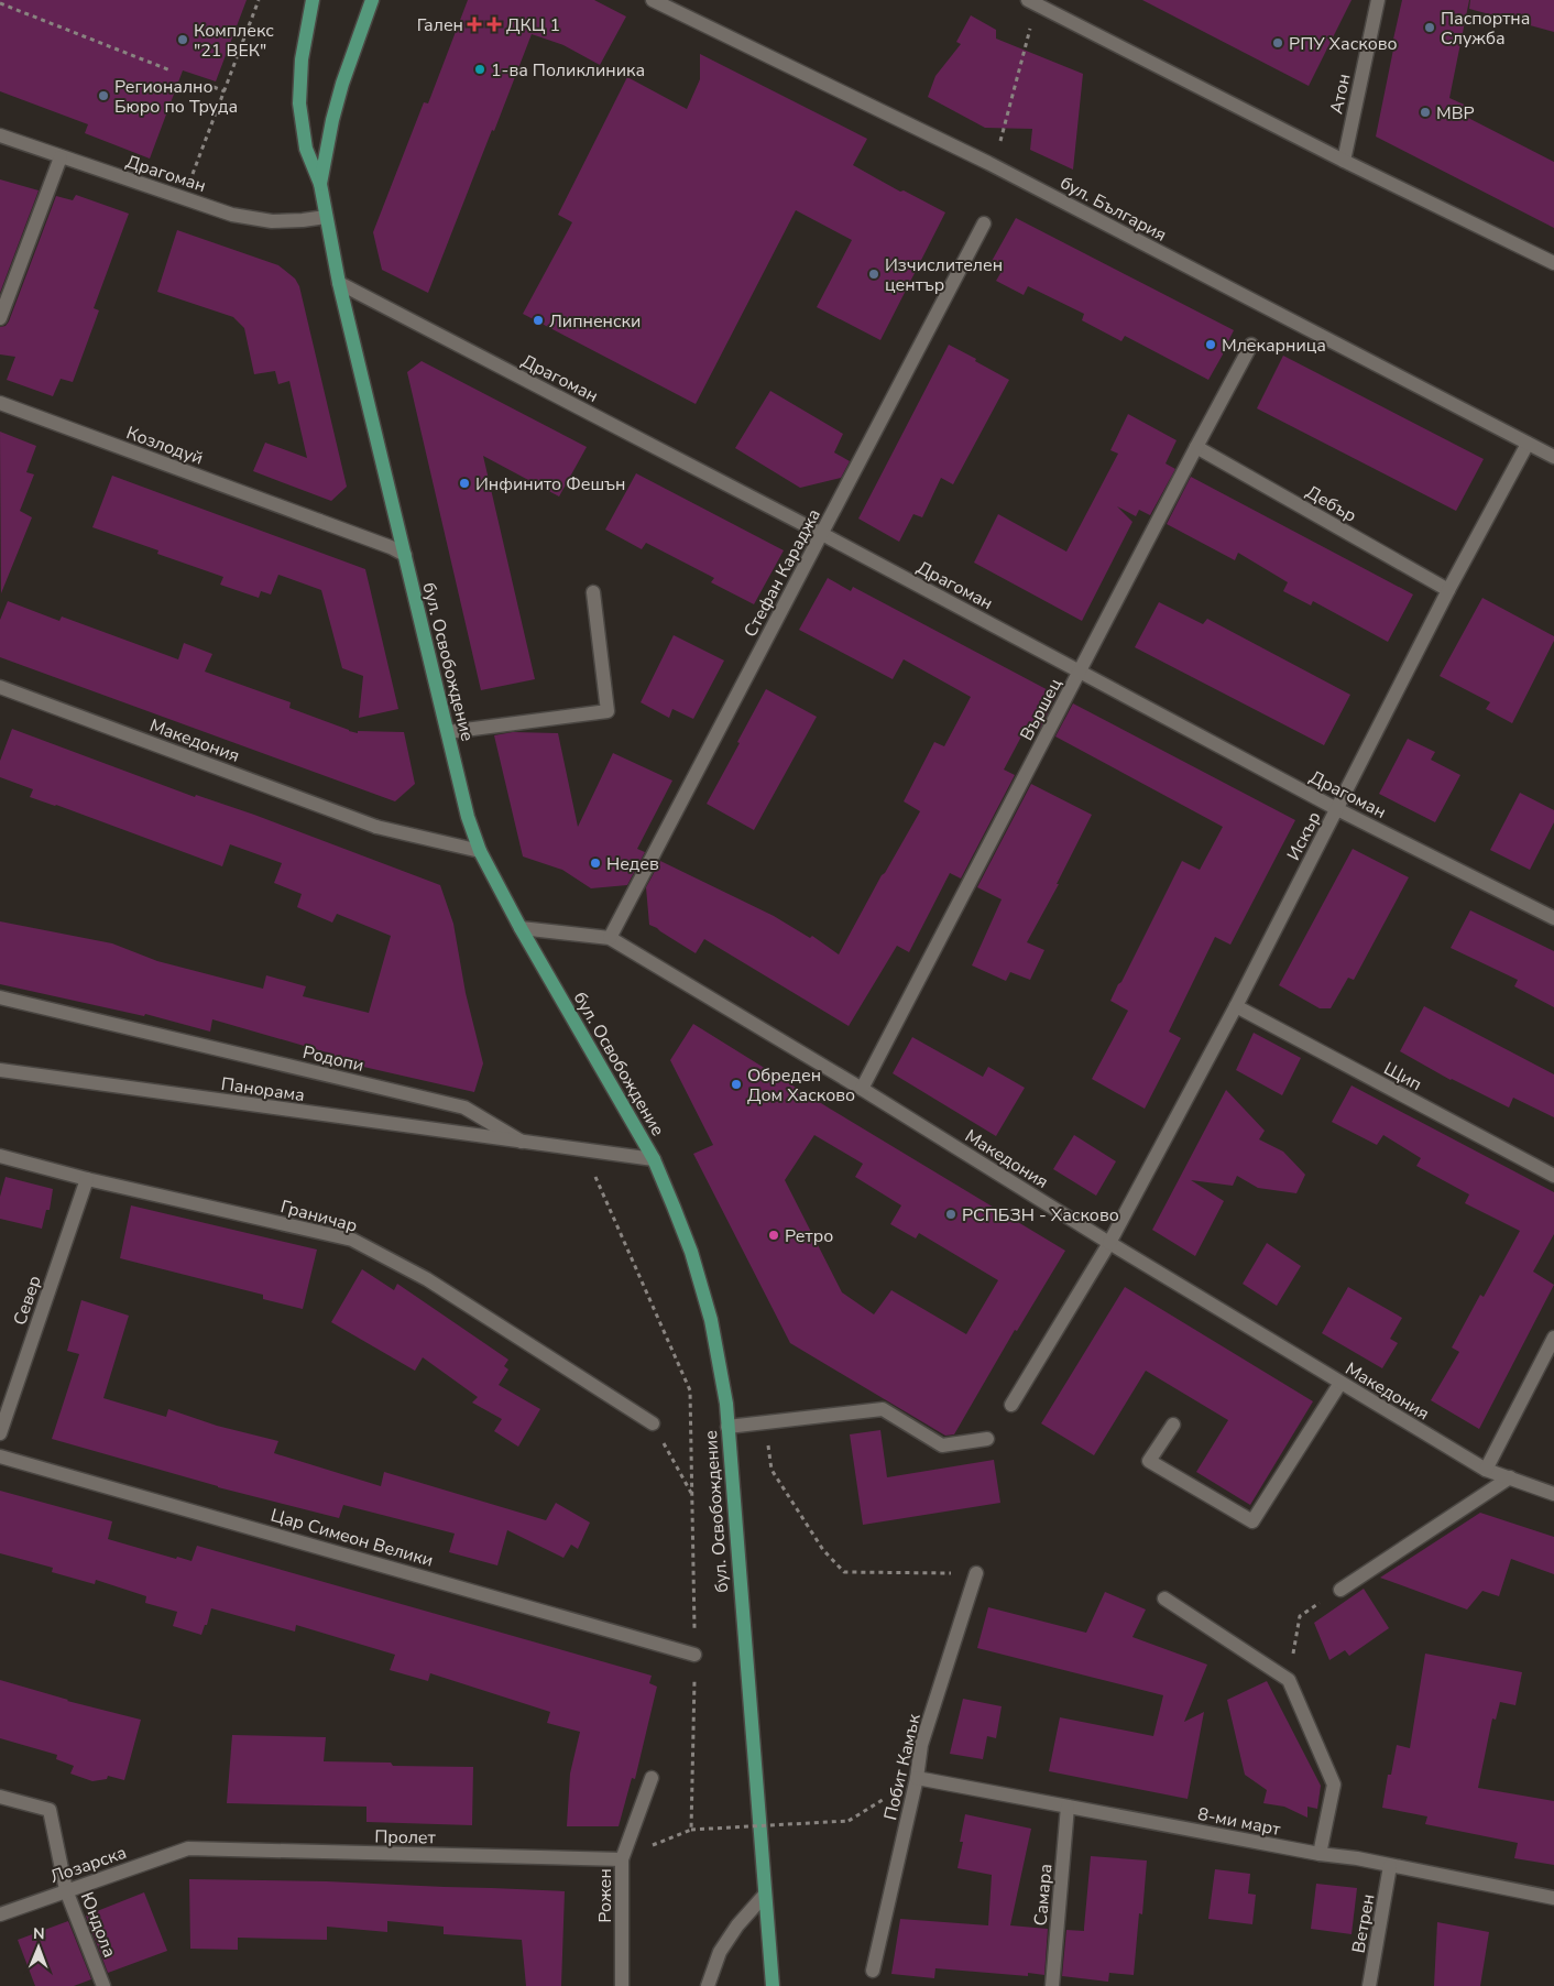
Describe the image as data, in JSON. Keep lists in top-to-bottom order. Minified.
{"streets":{"main road":["бул. Освобождение"],"street":["Атон","Драгоман","бул. България","Козлодуй","Дебър","Стефан Караджа","Вършец","Македония","Искър","Родопи","Щип","Панорама","Граничар","Север","Цар Симеон Велики","Побит Камък","8-ми март","Пролет","Лозарска","Самара","Рожен","Ветрен","Юндола"]},"crossings":[["Драгоман","Стефан Караджа"],["Драгоман","бул. Освобождение"],["Драгоман","Вършец"],["Драгоман","Искър"],["бул. България","Искър"],["Козлодуй","бул. Освобождение"],["Дебър","Вършец"],["Дебър","Искър"],["Стефан Караджа","Македония"],["бул. Освобождение","Македония"],["бул. Освобождение","Родопи"],["Вършец","Македония"],["Македония","Искър"],["Искър","Щип"],["Родопи","Панорама"],["Граничар","Север"],["Побит Камък","8-ми март"],["8-ми март","Самара"],["8-ми март","Ветрен"],["Пролет","Лозарска"],["Пролет","Рожен"],["Лозарска","Юндола"]],"places":{"health":["Гален","ДКЦ 1"],"other":["Паспортна Служба","Комплекс \"21 ВЕК\"","РПУ Хасково","1-ва Поликлиника","Регионално Бюро по Труда","МВР","Изчислителен център","Липненски","Млекарница","Инфинито Фешън","Недев","Обреден Дом Хасково","РСПБЗН - Хасково","Ретро"]},"north":"top"}
